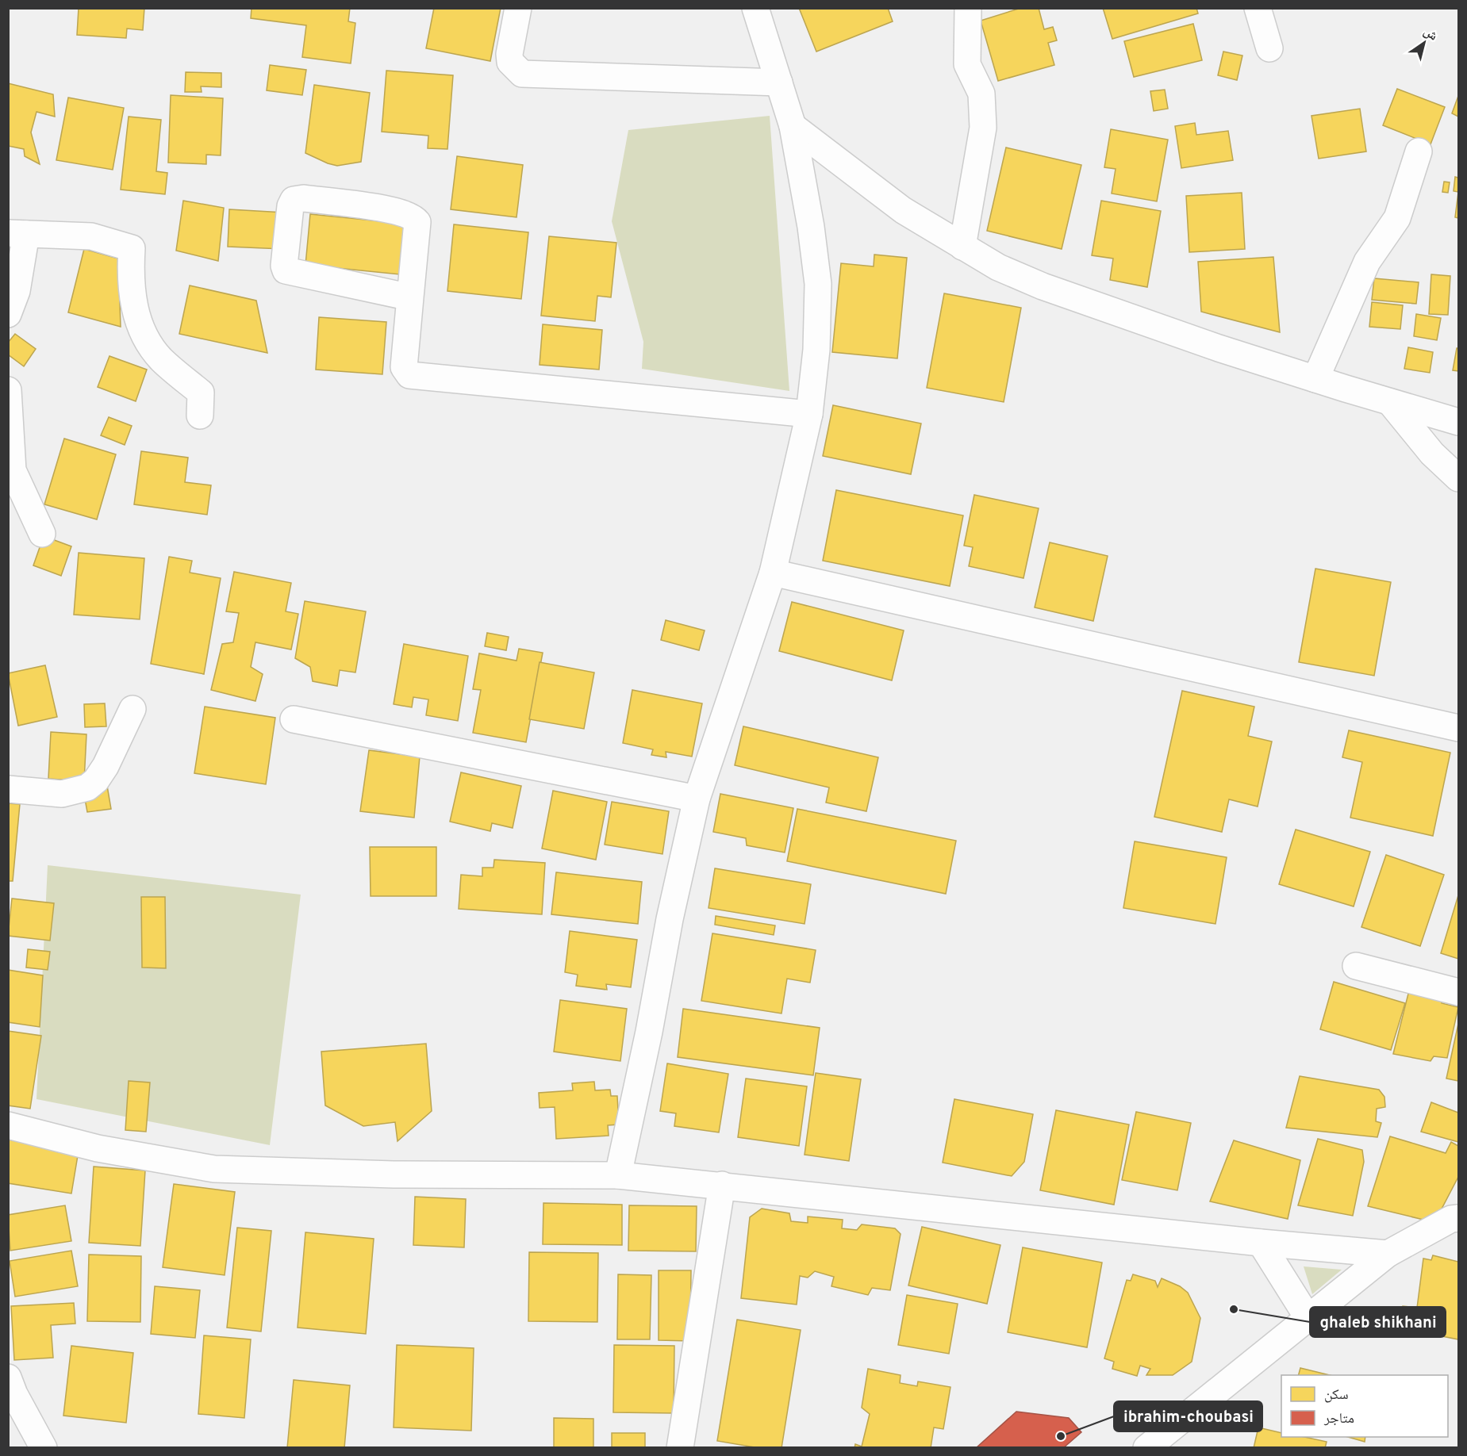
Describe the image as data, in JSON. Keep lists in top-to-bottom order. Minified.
{"places":["ghaleb shikhani","ibrahim-choubasi"],"legend":["سكن","متاجر"],"north":"top right"}
